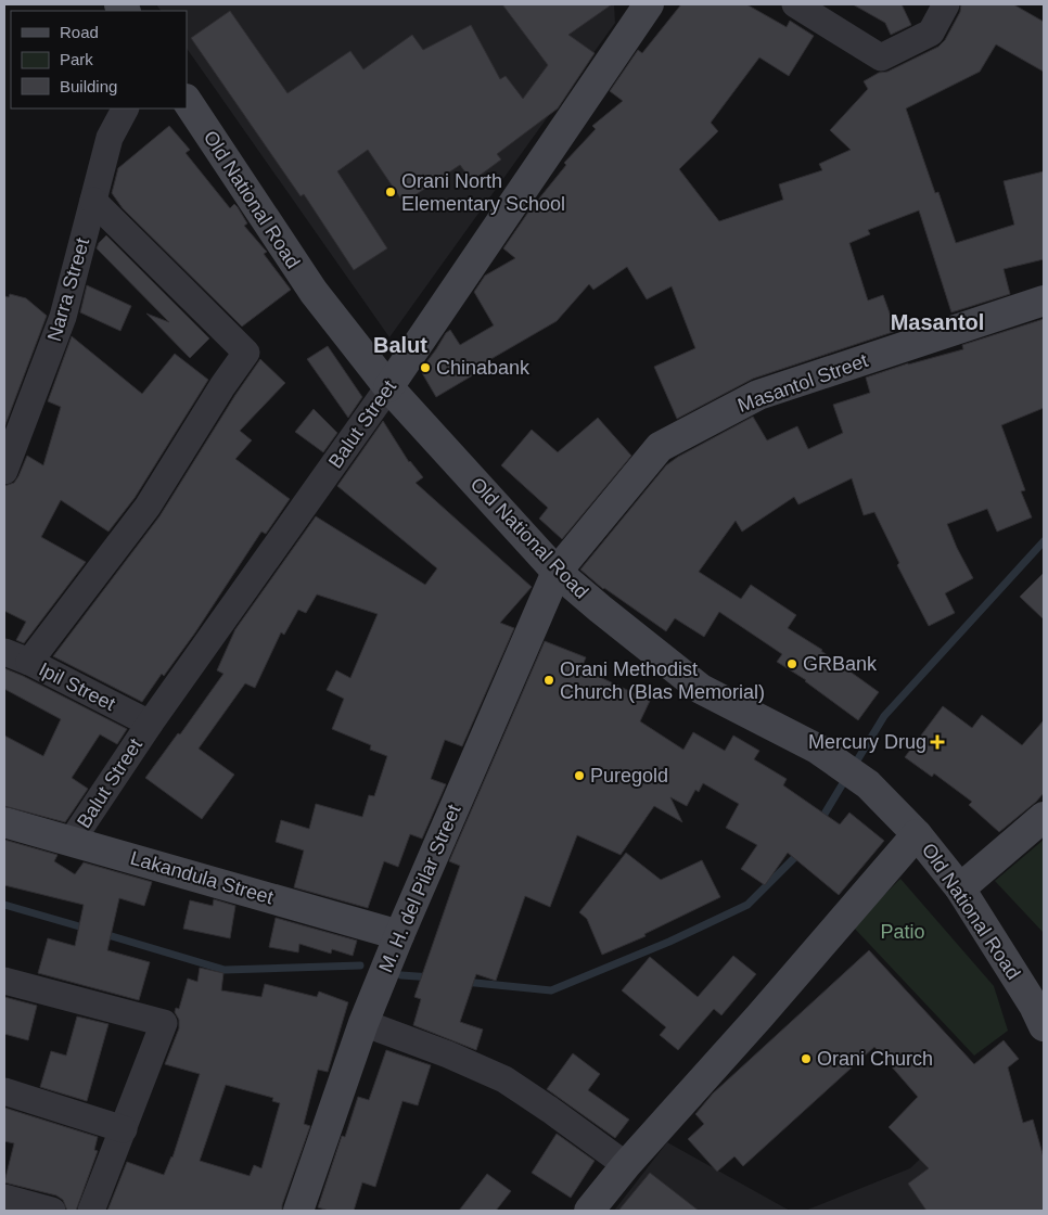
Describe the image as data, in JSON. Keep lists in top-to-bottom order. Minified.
{"streets":{"street":["Old National Road","Narra Street","Masantol Street","Balut Street","Ipil Street","Lakandula Street","M. H. del Pilar Street"]},"crossings":[["Old National Road","Masantol Street"],["Old National Road","Balut Street"],["Old National Road","M. H. del Pilar Street"],["Masantol Street","M. H. del Pilar Street"],["Balut Street","Ipil Street"],["Balut Street","Lakandula Street"],["Lakandula Street","M. H. del Pilar Street"]],"districts":["Masantol","Balut"],"parks":["Patio"],"places":{"other":["Orani North Elementary School","Chinabank","GRBank","Orani Methodist Church (Blas Memorial)","Puregold","Orani Church"],"health":["Mercury Drug"]},"legend":["Road","Park","Building"]}
